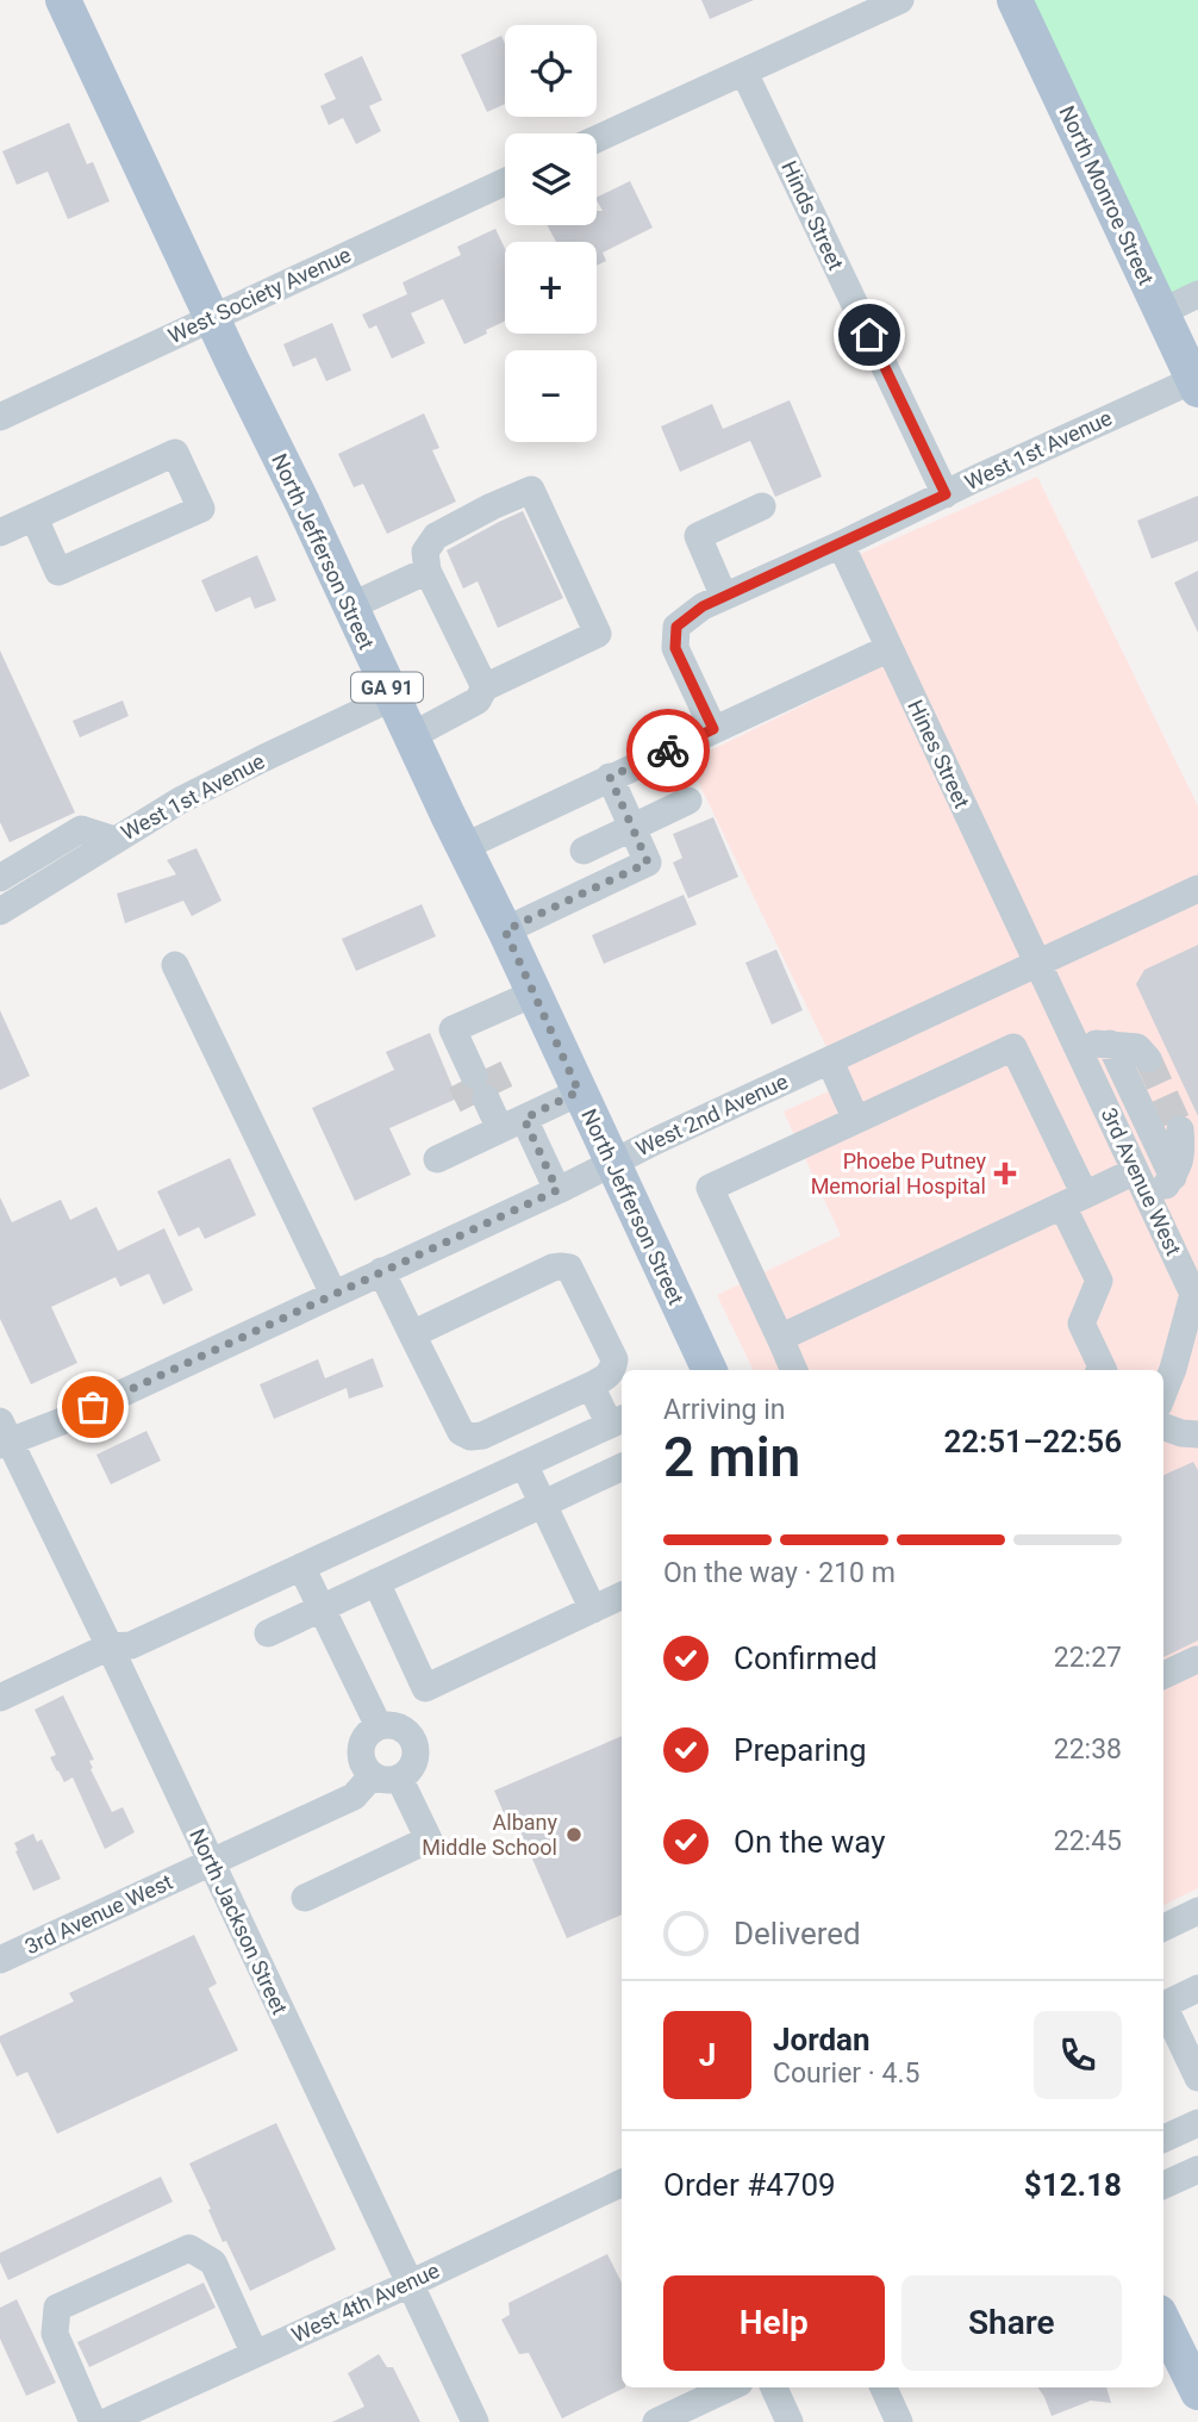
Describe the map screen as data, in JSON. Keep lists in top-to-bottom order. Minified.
{"streets":{"main road":["North Monroe Street","North Jefferson Street","GA 91"],"street":["Hinds Street","West Society Avenue","West 1st Avenue","Hines Street","West 2nd Avenue","3rd Avenue West","North Jackson Street","West 4th Avenue"]},"crossings":[["North Monroe Street","West 1st Avenue"],["Hinds Street","West 1st Avenue"],["West Society Avenue","North Jefferson Street"],["West 1st Avenue","North Jefferson Street"],["West 1st Avenue","Hines Street"],["North Jefferson Street","West 2nd Avenue"],["Hines Street","West 2nd Avenue"],["Hines Street","3rd Avenue West"],["West 2nd Avenue","3rd Avenue West"],["West 2nd Avenue","North Jackson Street"],["3rd Avenue West","North Jackson Street"],["North Jackson Street","West 4th Avenue"]],"places":{"health":["Phoebe Putney Memorial Hospital"],"other":["Albany Middle School"]},"page":{"map_buttons":["+","−"],"heading":["2 min","Arriving in","22:51–22:56"],"panel":["Jordan","Courier · 4.5","Order #4709","$12.18"],"bar":"On the way · 210 m","list":[["Confirmed","22:27"],["Preparing","22:38"],["On the way","22:45"],"Delivered"],"round":"J","buttons":["Help","Share"]}}
